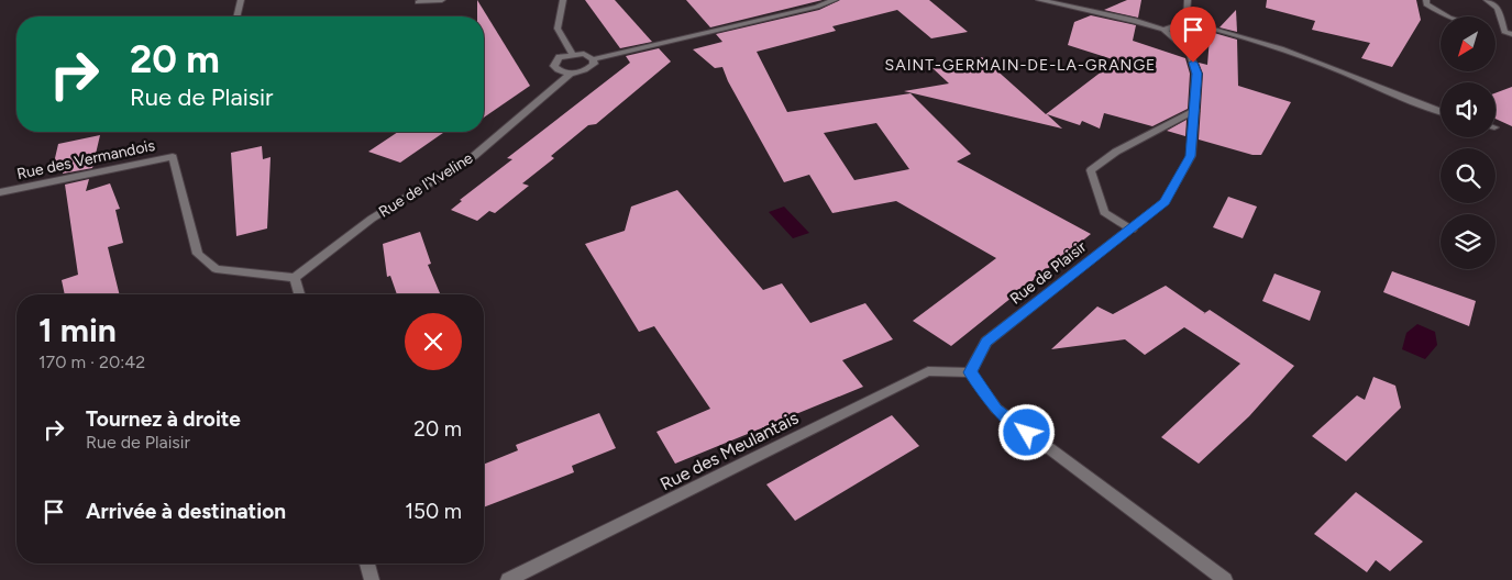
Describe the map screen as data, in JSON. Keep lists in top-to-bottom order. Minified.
{"streets":{"street":["Rue des Vermandois","Rue de l'Yveline","Rue de Plaisir","Rue des Meulantais"]},"crossings":[["Rue des Vermandois","Rue de l'Yveline"],["Rue de Plaisir","Rue des Meulantais"]],"districts":["SAINT-GERMAIN-DE-LA-GRANGE"],"north":"bottom left","page":{"turn":["20 m","Rue de Plaisir"],"heading":["1 min","170 m · 20:42"],"list":[{"name":"Tournez à droite","note":"Rue de Plaisir","value":"20 m"},{"name":"Arrivée à destination","value":"150 m"}]}}
